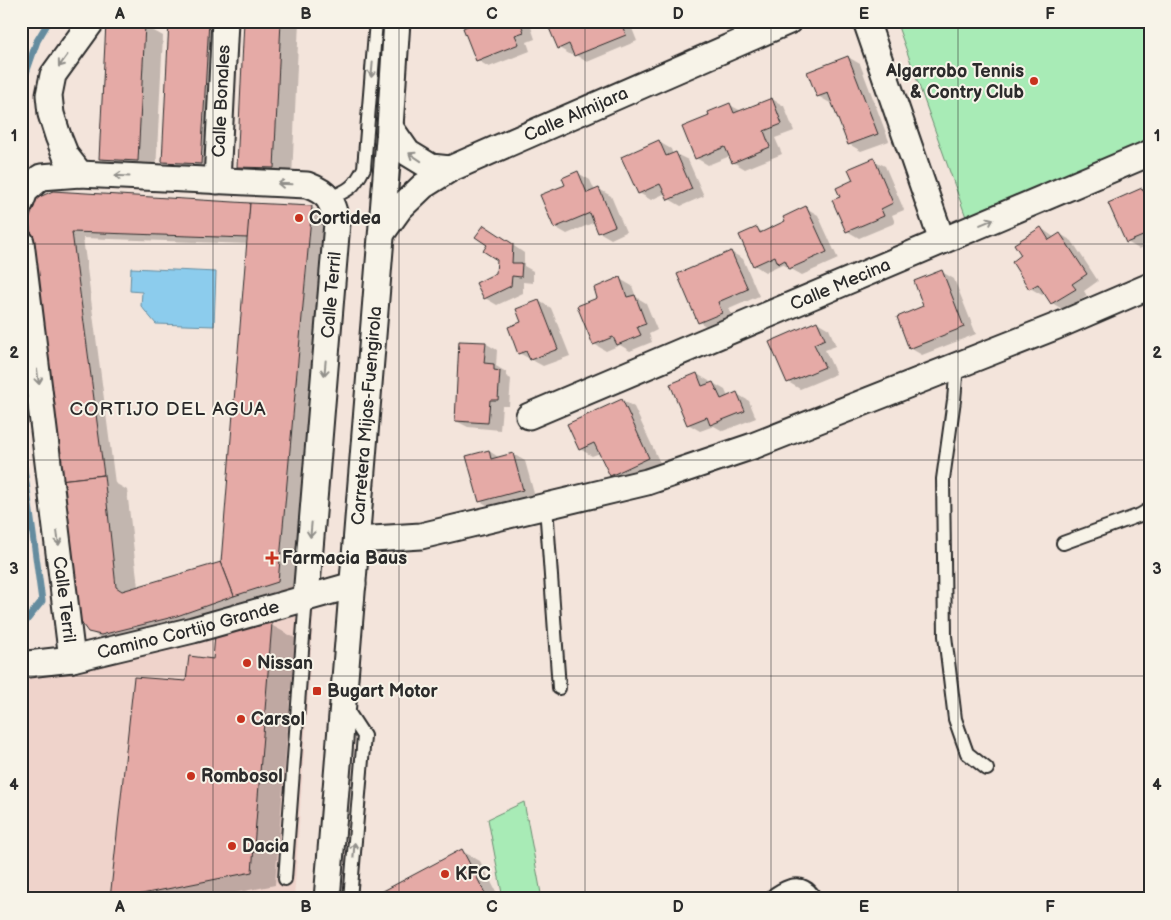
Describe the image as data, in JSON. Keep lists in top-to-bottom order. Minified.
{"streets":{"street":["Calle Bonales","Calle Almijara","Calle Mecina","Calle Terril","Carretera Mijas-Fuengirola","Camino Cortijo Grande"]},"crossings":[["Calle Almijara","Carretera Mijas-Fuengirola"],["Calle Terril","Camino Cortijo Grande"],["Carretera Mijas-Fuengirola","Camino Cortijo Grande"]],"one_way":["Calle Terril"],"districts":["CORTIJO DEL AGUA"],"places":{"other":["Algarrobo Tennis & Contry Club","Cortidea","Nissan","Carsol","Rombosol","Dacia","KFC"],"health":["Farmacia Baus"],"transit":["Bugart Motor"]},"grid":{"columns":["A","B","C","D","E","F"],"rows":["1","2","3","4"]}}
